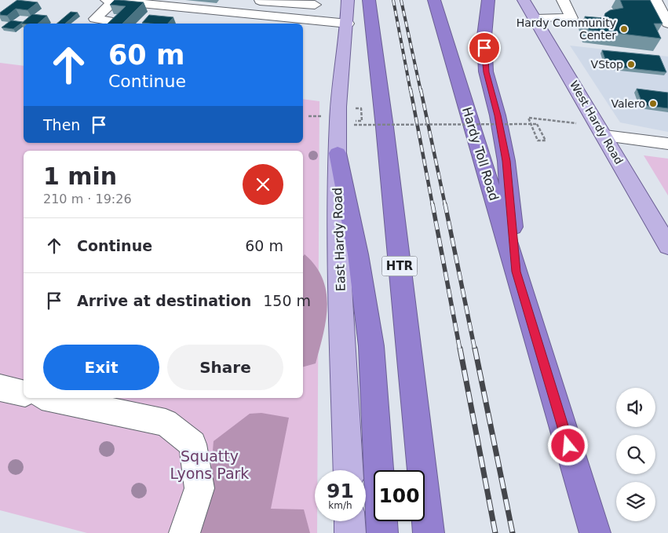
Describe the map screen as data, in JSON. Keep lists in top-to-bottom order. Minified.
{"streets":{"highway":["Hardy Toll Road","HTR"],"main road":["West Hardy Road","East Hardy Road"]},"parks":["Squatty Lyons Park"],"places":["Hardy Community Center","VStop","Valero"],"page":{"turn":["60 m","Continue"],"then":"Then","heading":["1 min","210 m · 19:26"],"list":[{"name":"Continue","value":"60 m"},{"name":"Arrive at destination","value":"150 m"}],"buttons":["Exit","Share"],"speed":"91 km/h","limit":"100"}}
